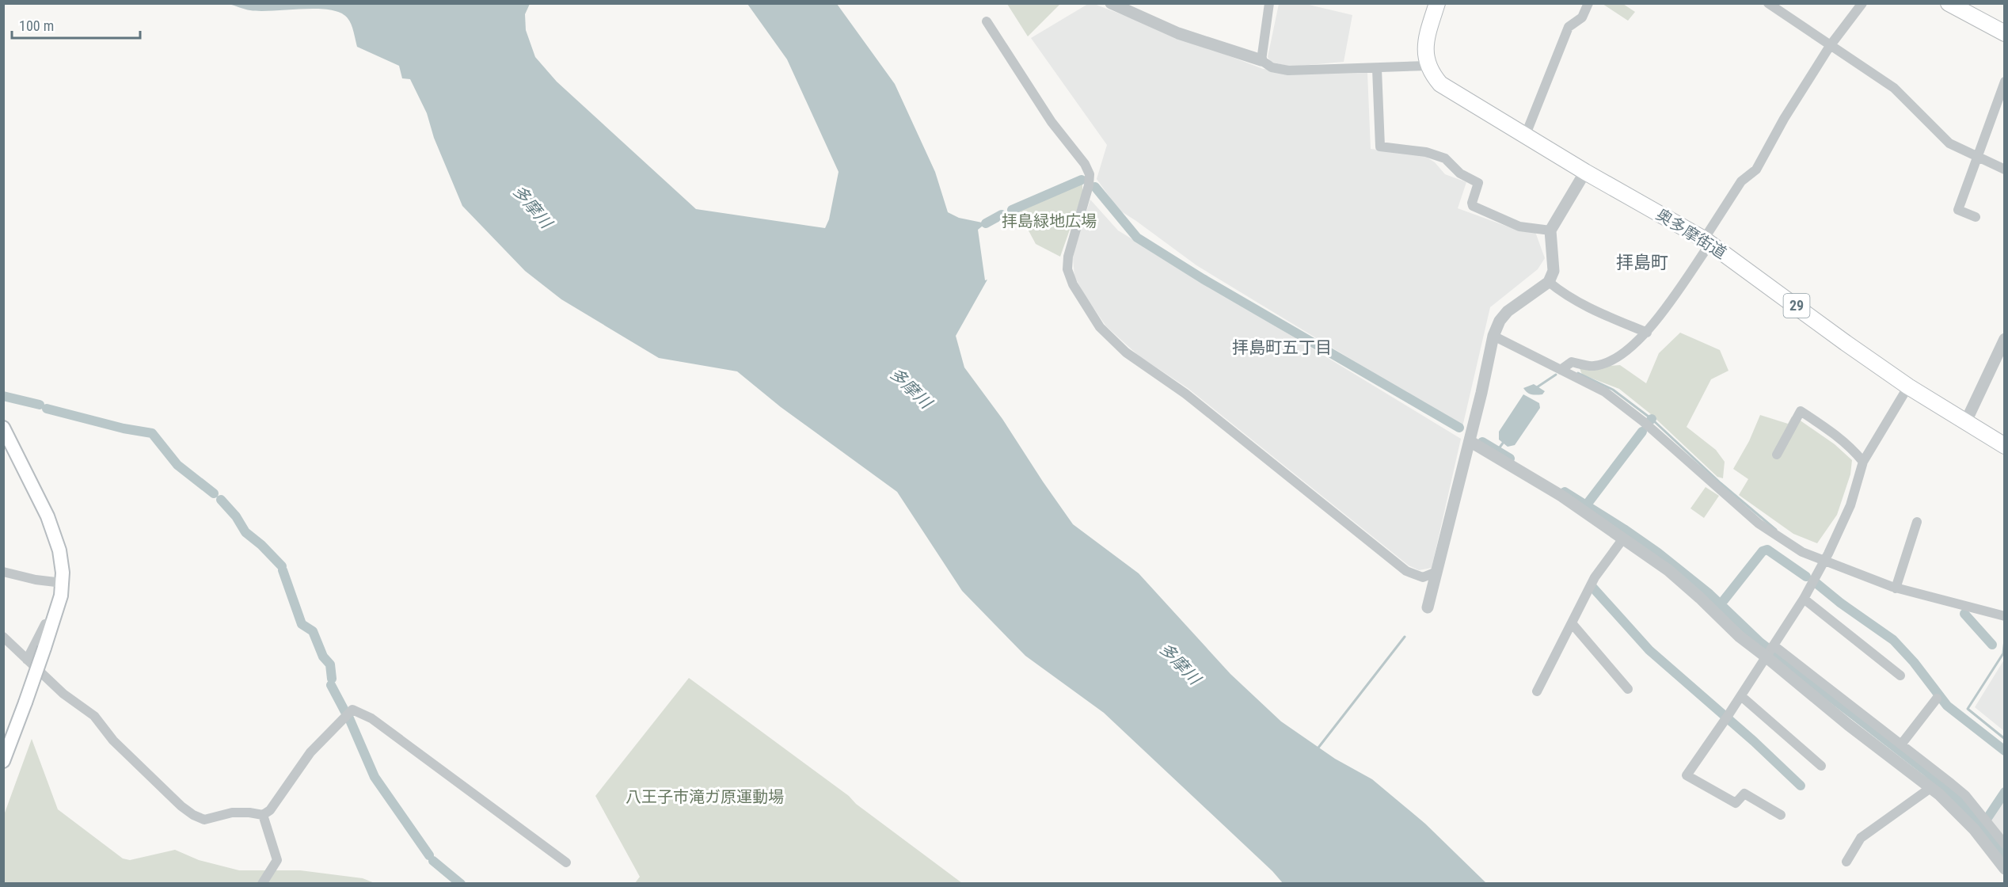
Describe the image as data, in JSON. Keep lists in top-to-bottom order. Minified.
{"streets":{"main road":["奥多摩街道","29"]},"districts":["拝島町","拝島町五丁目"],"water":["多摩川"],"parks":["拝島緑地広場","八王子市滝ガ原運動場"],"scale_bar":"100 m"}
